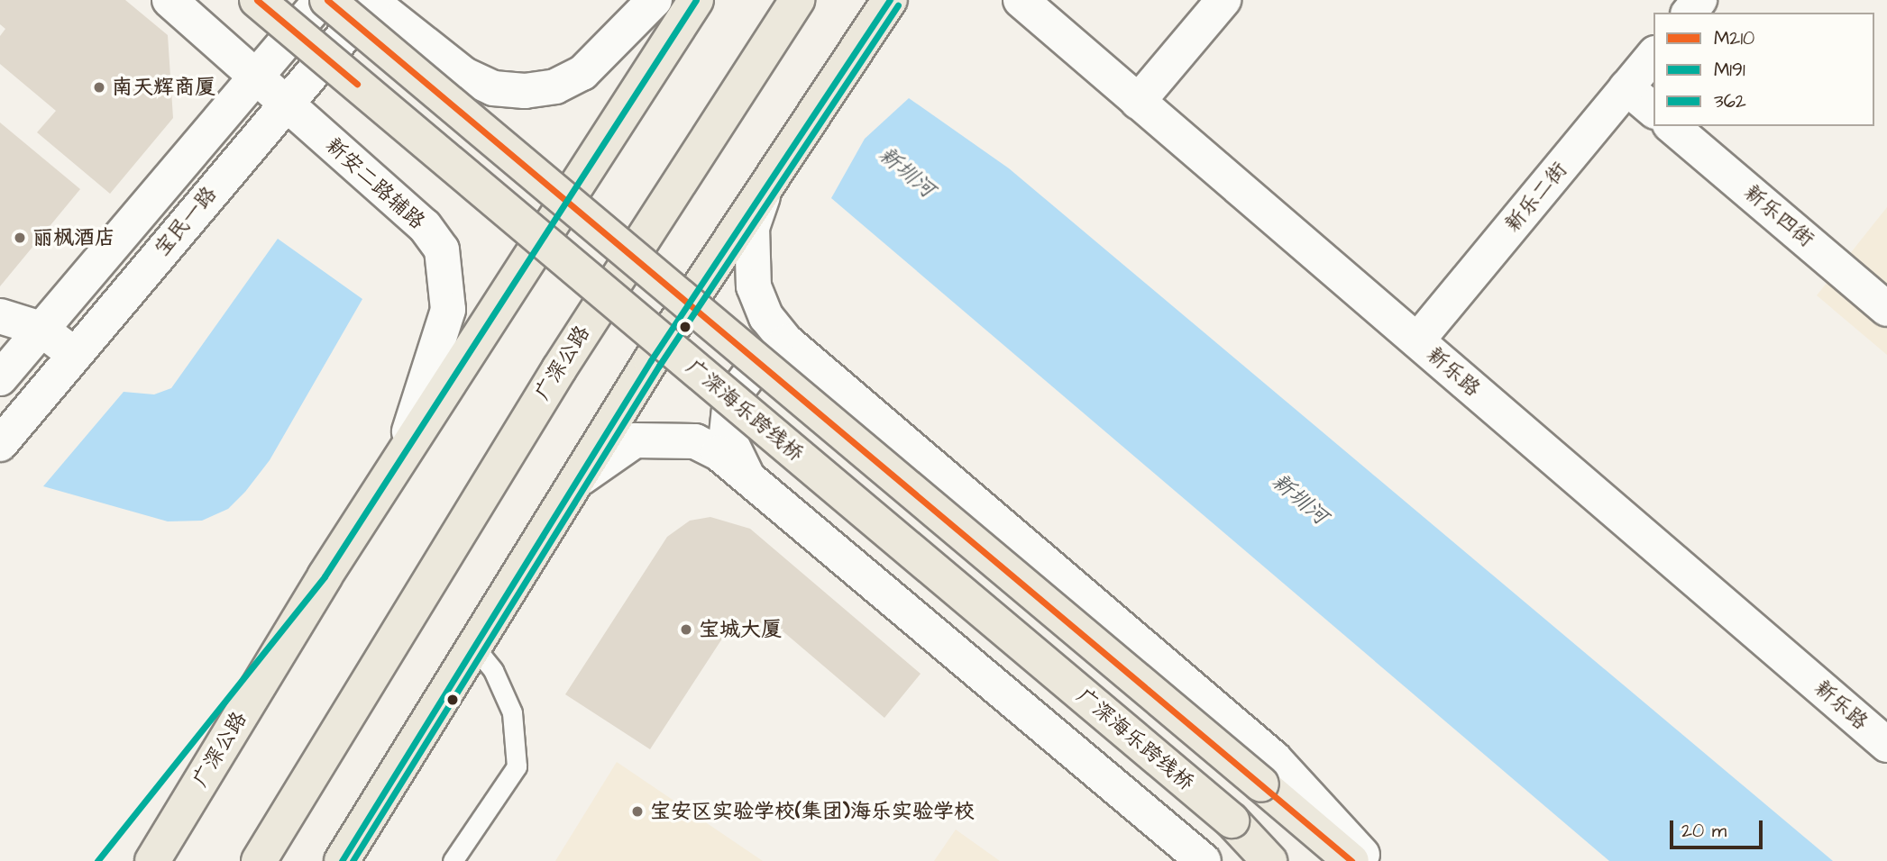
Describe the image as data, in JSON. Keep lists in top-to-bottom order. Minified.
{"streets":{"main road":["新安二路辅路","新乐二街","新乐四街","宝民一路","广深公路","新乐路","广深海乐跨线桥"]},"crossings":[["新安二路辅路","宝民一路"],["新安二路辅路","广深公路"],["新乐二街","新乐路"]],"water":["新圳河"],"places":["南天辉商厦","丽枫酒店","宝城大厦","宝安区实验学校(集团)海乐实验学校"],"lines":["transit line M210","transit line M191","transit line 362"],"legend":["M210","M191","362"],"scale_bar":"20 m"}
